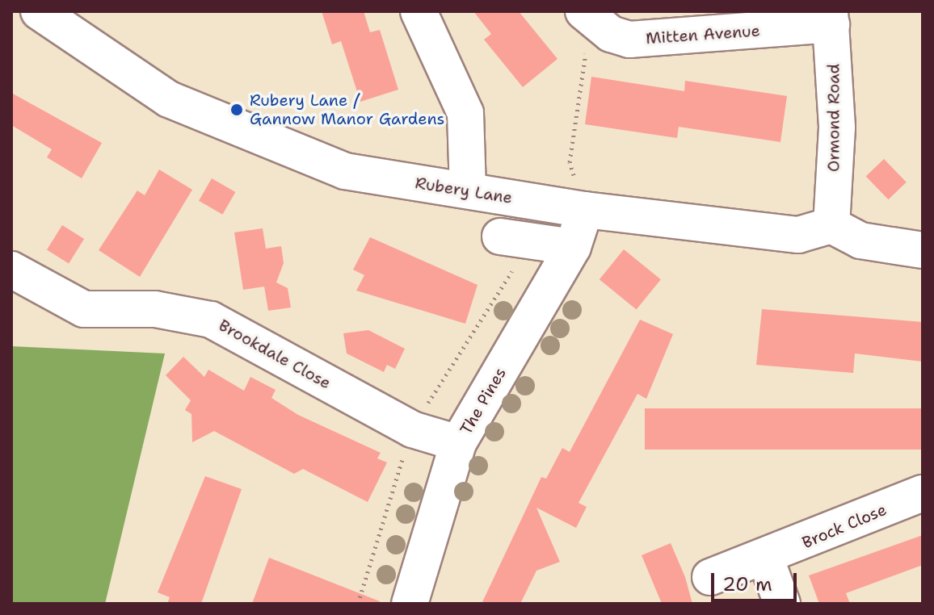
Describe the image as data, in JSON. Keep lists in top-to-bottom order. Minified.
{"streets":{"street":["Mitten Avenue","Ormond Road","Rubery Lane","Brookdale Close","The Pines","Brock Close"]},"crossings":[["Mitten Avenue","Ormond Road"],["Ormond Road","Rubery Lane"],["Rubery Lane","The Pines"],["Brookdale Close","The Pines"]],"places":["Rubery Lane / Gannow Manor Gardens"],"scale_bar":"20 m"}
